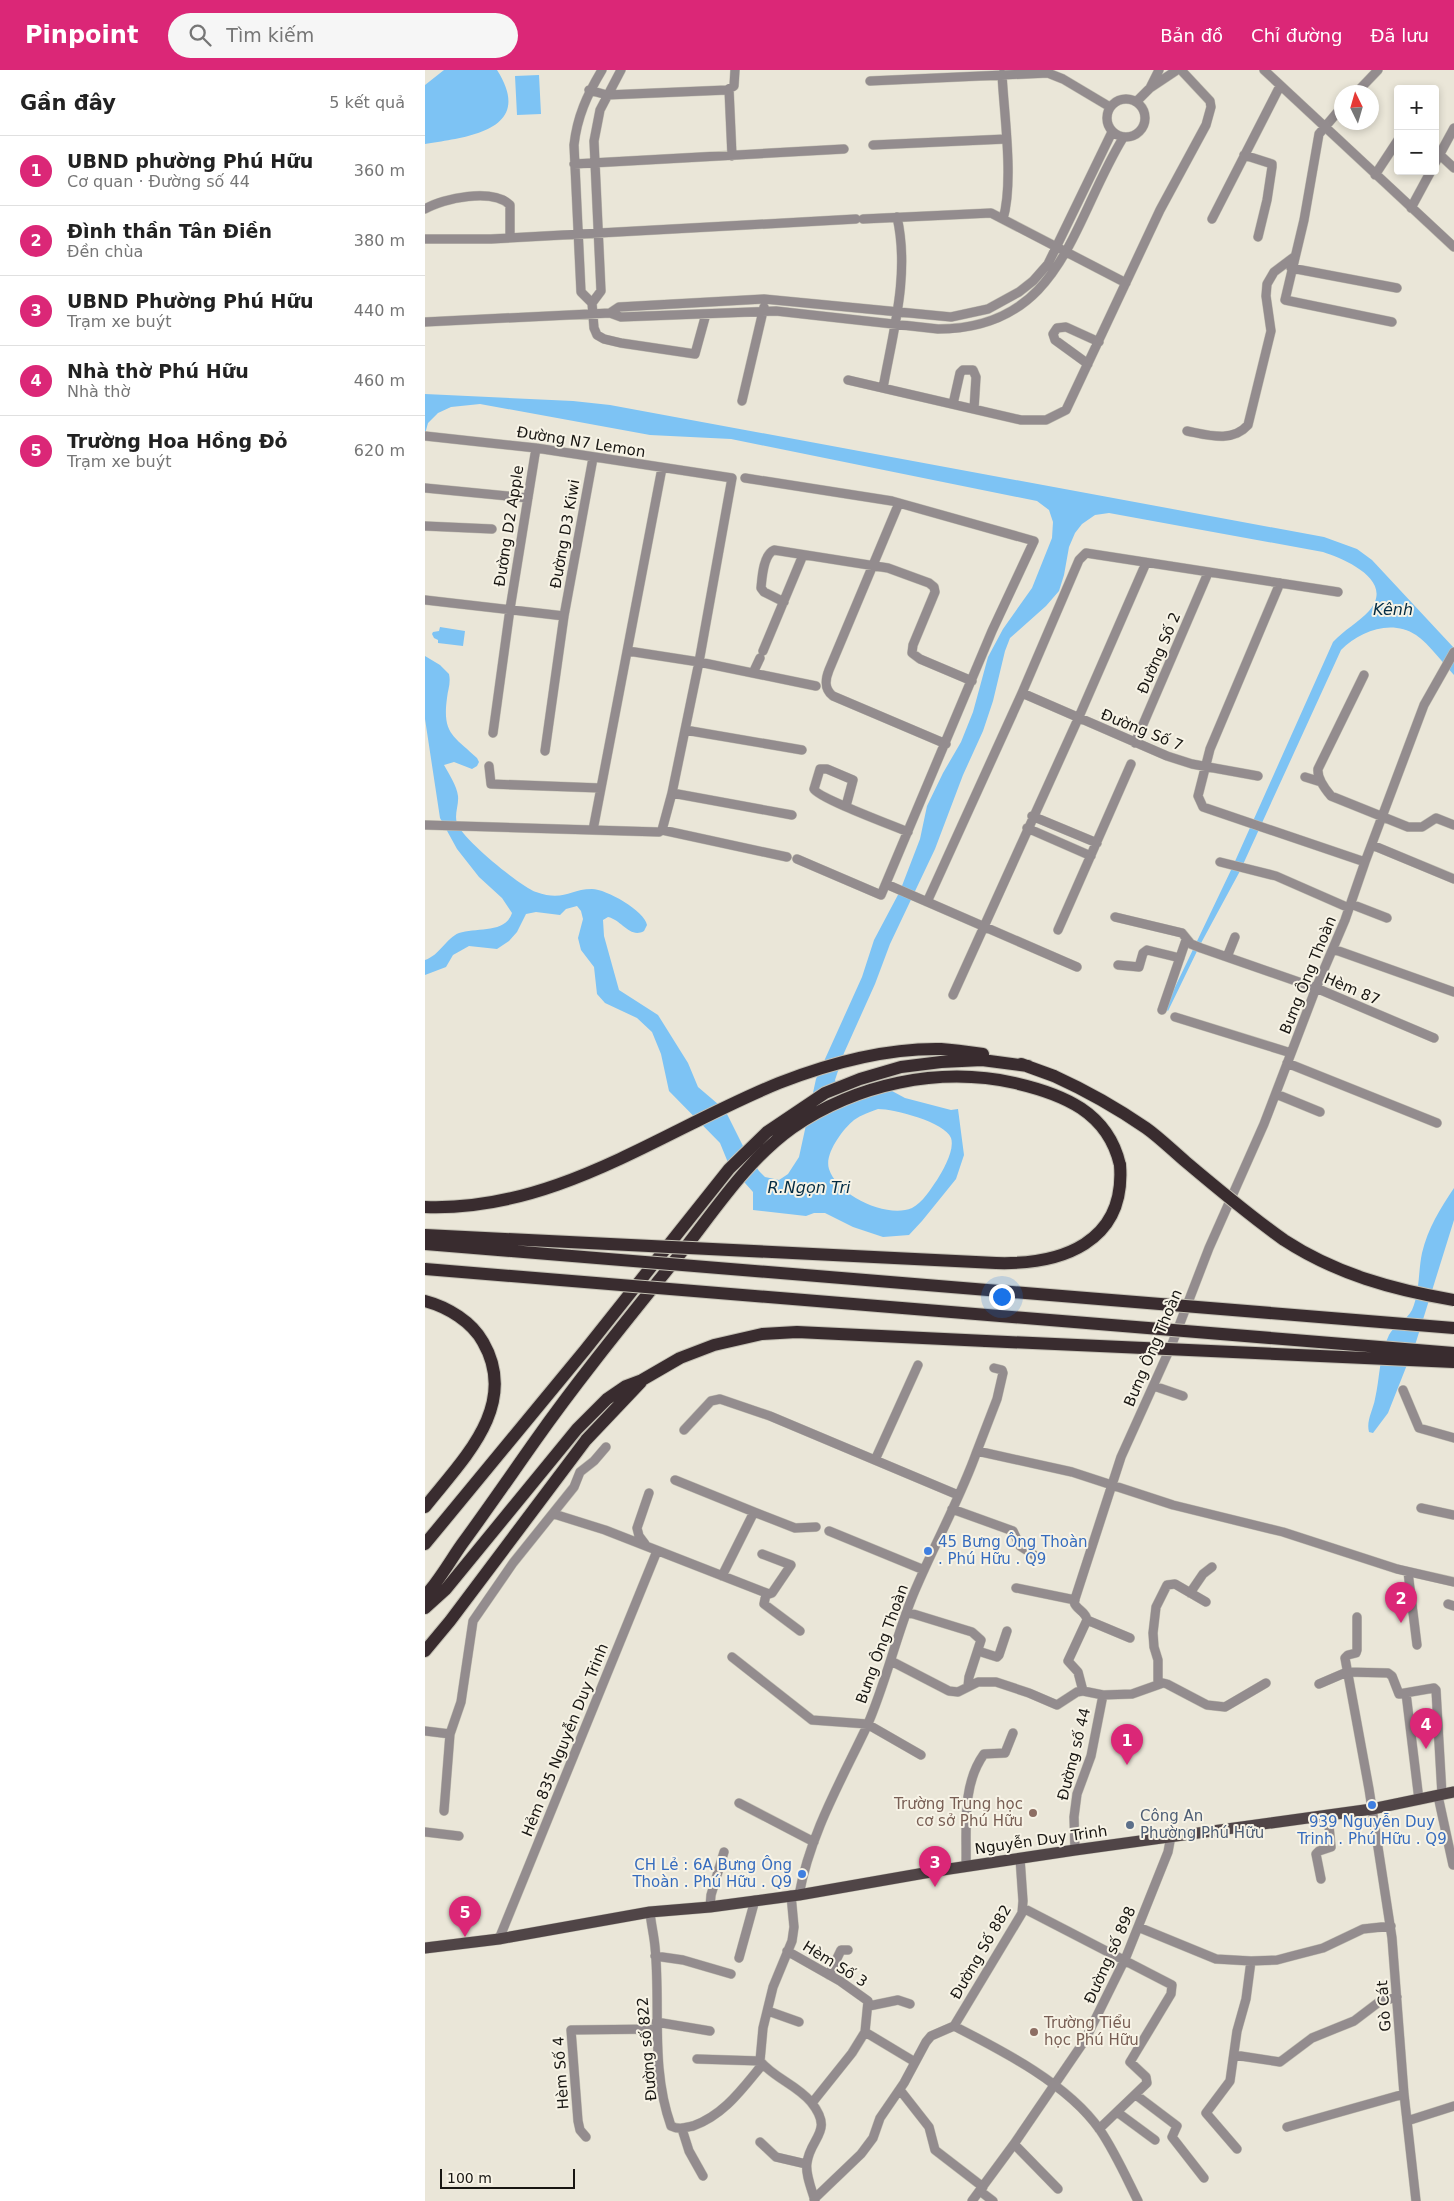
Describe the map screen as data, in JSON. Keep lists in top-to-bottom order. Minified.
{"streets":{"main road":["Nguyễn Duy Trinh"],"street":["Đường N7 Lemon","Đường D2 Apple","Đường D3 Kiwi","Đường Số 2","Đường Số 7","Bưng Ông Thoàn","Hèm 87","Hẻm 835 Nguyễn Duy Trinh","Đường số 44","Đường Số 882","Đường số 898","Hèm Số 3","Gò Cát","Đường số 822","Hèm Số 4"]},"crossings":[["Đường N7 Lemon","Đường D2 Apple"],["Đường N7 Lemon","Đường D3 Kiwi"],["Đường Số 2","Đường Số 7"],["Bưng Ông Thoàn","Hèm 87"],["Bưng Ông Thoàn","Nguyễn Duy Trinh"],["Bưng Ông Thoàn","Hèm Số 3"],["Hẻm 835 Nguyễn Duy Trinh","Nguyễn Duy Trinh"],["Đường số 44","Nguyễn Duy Trinh"],["Nguyễn Duy Trinh","Đường Số 882"],["Nguyễn Duy Trinh","Đường số 898"],["Nguyễn Duy Trinh","Gò Cát"],["Nguyễn Duy Trinh","Đường số 822"],["Đường số 822","Hèm Số 4"]],"water":["Kênh","R.Ngọn Tri"],"places":["45 Bưng Ông Thoàn . Phú Hữu . Q9","939 Nguyễn Duy Trinh . Phú Hữu . Q9","Trường Trung học cơ sở Phú Hữu","Công An Phường Phú Hữu","CH Lẻ : 6A Bưng Ông Thoàn . Phú Hữu . Q9","Trường Tiểu học Phú Hữu"],"scale_bar":"100 m","north":"top","page":{"header":"Pinpoint","search":"Tìm kiếm","nav":["Bản đồ","Chỉ đường","Đã lưu"],"heading":["Gần đây","5 kết quả"],"map_buttons":["+","−"],"list":[{"mark":"1","name":"UBND phường Phú Hữu","note":"Cơ quan · Đường số 44","value":"360 m"},{"mark":"2","name":"Đình thần Tân Điền","note":"Đền chùa","value":"380 m"},{"mark":"3","name":"UBND Phường Phú Hữu","note":"Trạm xe buýt","value":"440 m"},{"mark":"4","name":"Nhà thờ Phú Hữu","note":"Nhà thờ","value":"460 m"},{"mark":"5","name":"Trường Hoa Hồng Đỏ","note":"Trạm xe buýt","value":"620 m"}],"pins":["2","4","1","3","5"],"scale":"100 m"}}
